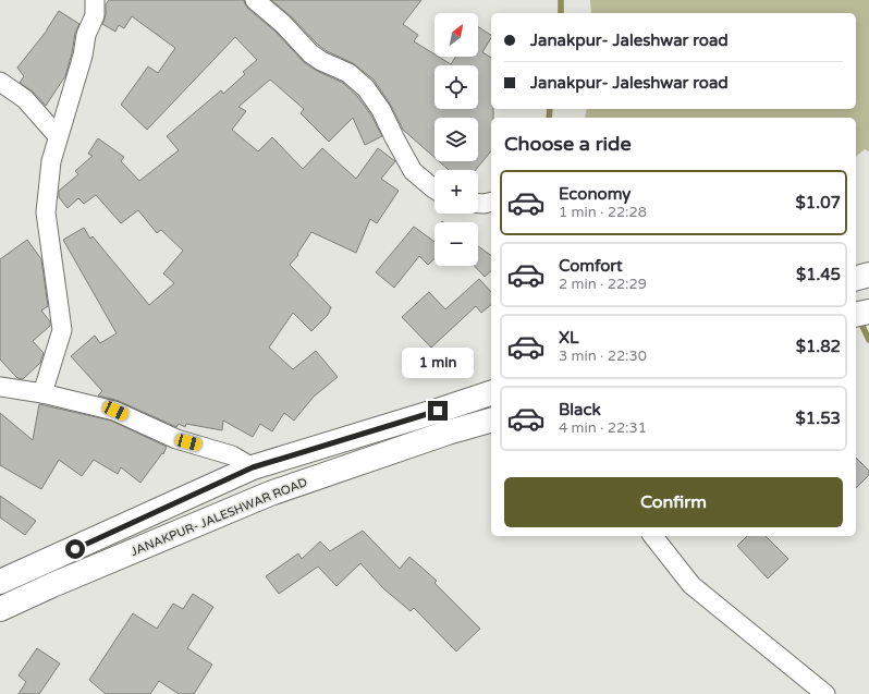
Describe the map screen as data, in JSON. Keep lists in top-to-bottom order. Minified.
{"streets":{"highway":["JANAKPUR- JALESHWAR ROAD"]},"north":"top right","page":{"map_buttons":["+","−"],"banner":["Janakpur- Jaleshwar road","Janakpur- Jaleshwar road"],"heading":"Choose a ride","list":[{"name":"Economy","note":"1 min · 22:28","value":"$1.07"},{"name":"Comfort","note":"2 min · 22:29","value":"$1.45"},{"name":"XL","note":"3 min · 22:30","value":"$1.82"},{"name":"Black","note":"4 min · 22:31","value":"$1.53"}],"bubble":"1 min","buttons":"Confirm"}}
